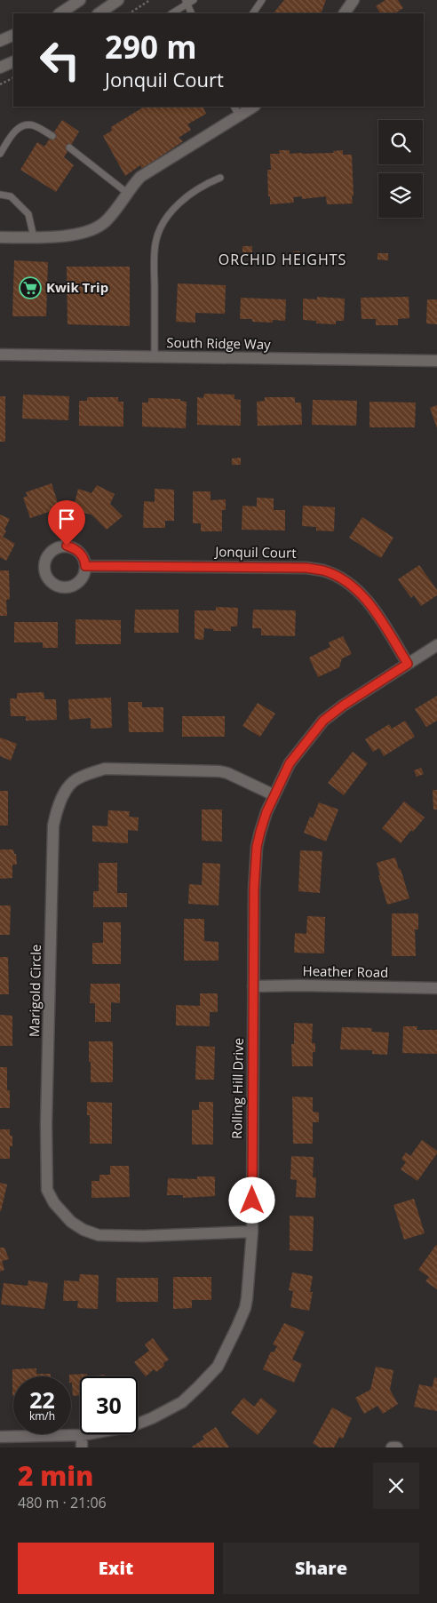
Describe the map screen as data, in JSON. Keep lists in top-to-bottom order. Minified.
{"streets":{"street":["South Ridge Way","Jonquil Court","Heather Road","Marigold Circle","Rolling Hill Drive"]},"crossings":[["Jonquil Court","Rolling Hill Drive"],["Heather Road","Rolling Hill Drive"],["Marigold Circle","Rolling Hill Drive"]],"districts":["ORCHID HEIGHTS"],"places":{"supermarket":["Kwik Trip"]},"page":{"turn":["290 m","Jonquil Court"],"speed":"22 km/h","limit":"30","heading":["2 min","480 m · 21:06"],"buttons":["Exit","Share"]}}
